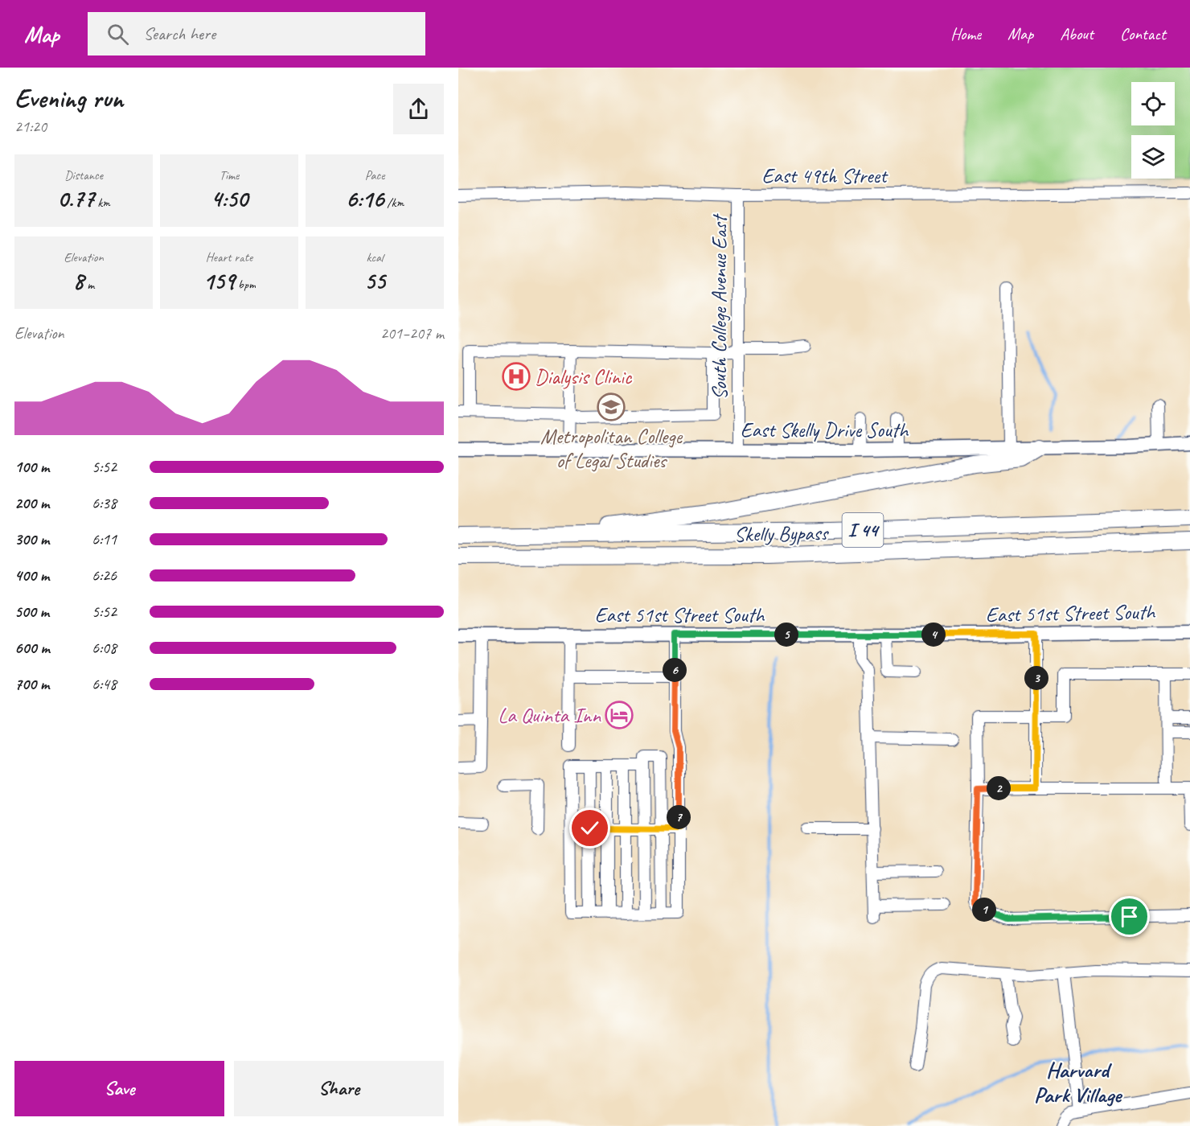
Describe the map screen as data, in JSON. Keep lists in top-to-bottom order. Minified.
{"streets":{"highway":["I 44","Skelly Bypass"],"main road":["East Skelly Drive South","East 51st Street South"],"street":["East 49th Street","South College Avenue East"]},"crossings":[["East 49th Street","South College Avenue East"],["South College Avenue East","East Skelly Drive South"]],"districts":["Harvard Park Village"],"places":{"hospital":["Dialysis Clinic"],"school or university":["Metropolitan College of Legal Studies"],"hotel":["La Quinta Inn"]},"page":{"header":"Map","search":"Search here","nav":["Home","Map","About","Contact"],"heading":["Evening run","21:20"],"stats":[["Distance","0.77 km"],["Time","4:50"],["Pace","6:16 /km"],["Elevation","8 m"],["Heart rate","159 bpm"],["kcal","55"]],"chart":["Elevation","201–207 m"],"list":[{"name":"100 m","note":"5:52"},{"name":"200 m","note":"6:38"},{"name":"300 m","note":"6:11"},{"name":"400 m","note":"6:26"},{"name":"500 m","note":"5:52"},{"name":"600 m","note":"6:08"},{"name":"700 m","note":"6:48"}],"pins":["4","5","6","3","2","7","1"],"buttons":["Save","Share"]}}
